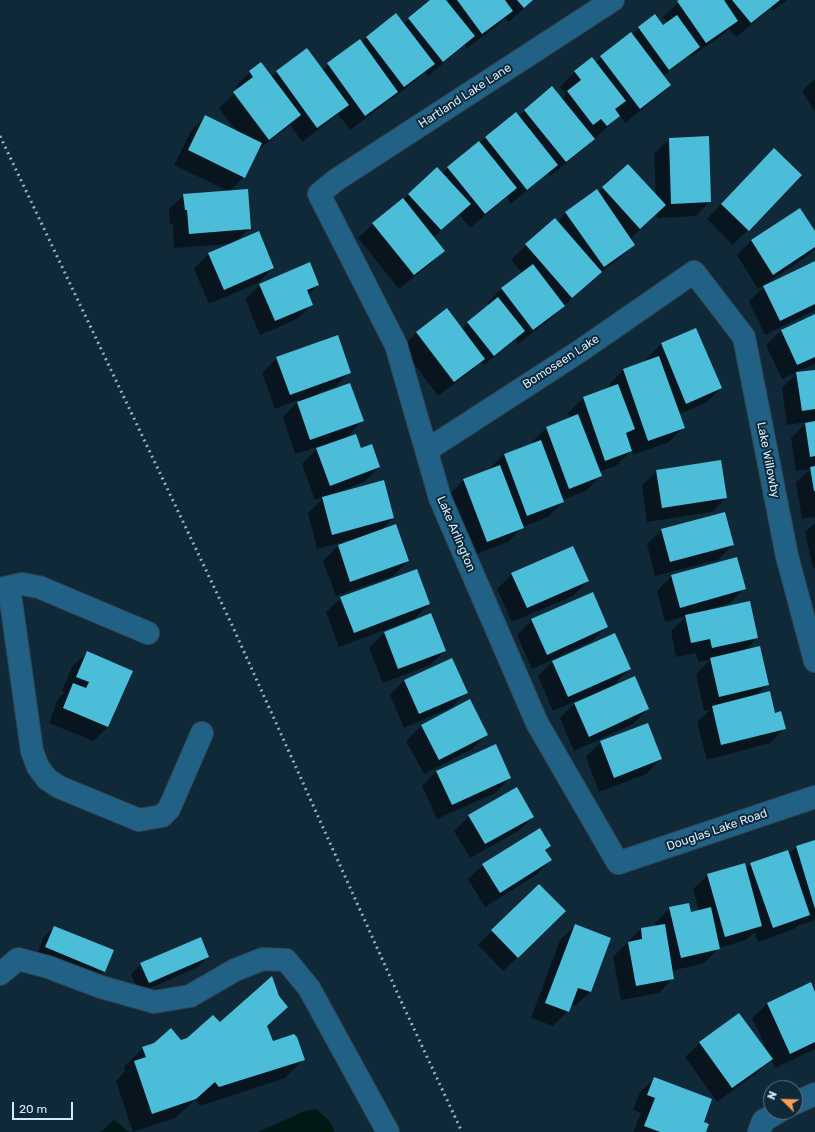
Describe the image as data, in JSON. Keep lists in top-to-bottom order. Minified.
{"streets":{"street":["Hartland Lake Lane","Bomoseen Lake","Lake Willowby","Lake Arlington","Douglas Lake Road"]},"crossings":[["Hartland Lake Lane","Lake Arlington"],["Bomoseen Lake","Lake Willowby"],["Bomoseen Lake","Lake Arlington"],["Lake Arlington","Douglas Lake Road"]],"scale_bar":"20 m","north":"top left"}
